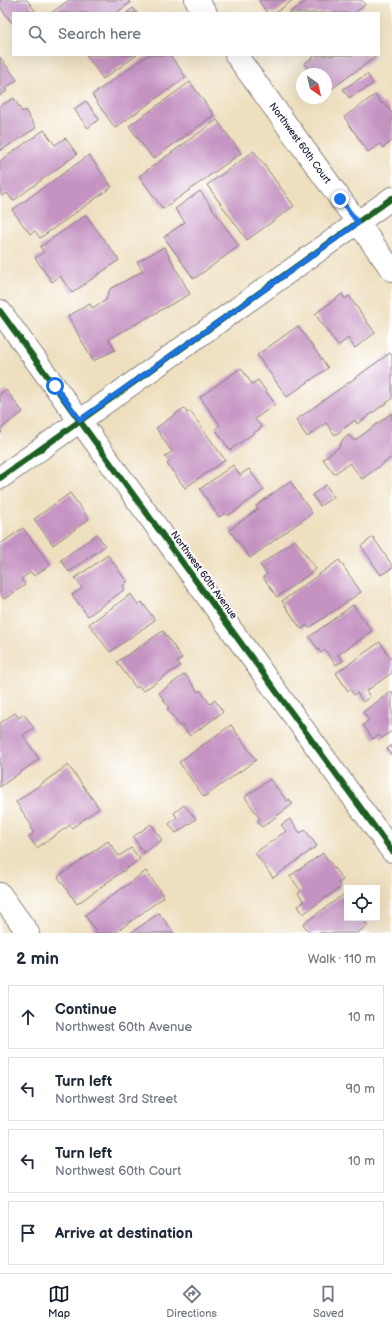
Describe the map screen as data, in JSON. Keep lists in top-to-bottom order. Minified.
{"streets":{"street":["Northwest 60th Court","Northwest 60th Avenue"]},"north":"bottom right","page":{"search":"Search here","heading":["2 min","Walk · 110 m"],"list":[["Continue","Northwest 60th Avenue","10 m"],["Turn left","Northwest 3rd Street","90 m"],["Turn left","Northwest 60th Court","10 m"],"Arrive at destination"],"nav":["Map","Directions","Saved"]}}
